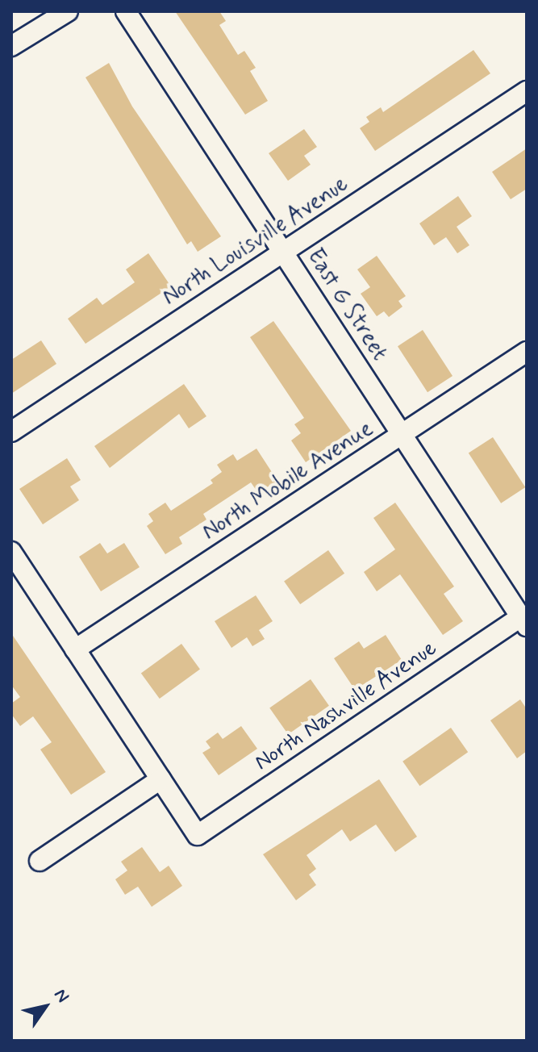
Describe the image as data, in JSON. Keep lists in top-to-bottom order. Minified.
{"streets":{"street":["North Louisville Avenue","East G Street","North Mobile Avenue","North Nashville Avenue"]},"crossings":[["North Louisville Avenue","East G Street"],["East G Street","North Mobile Avenue"],["East G Street","North Nashville Avenue"]],"north":"top right"}
